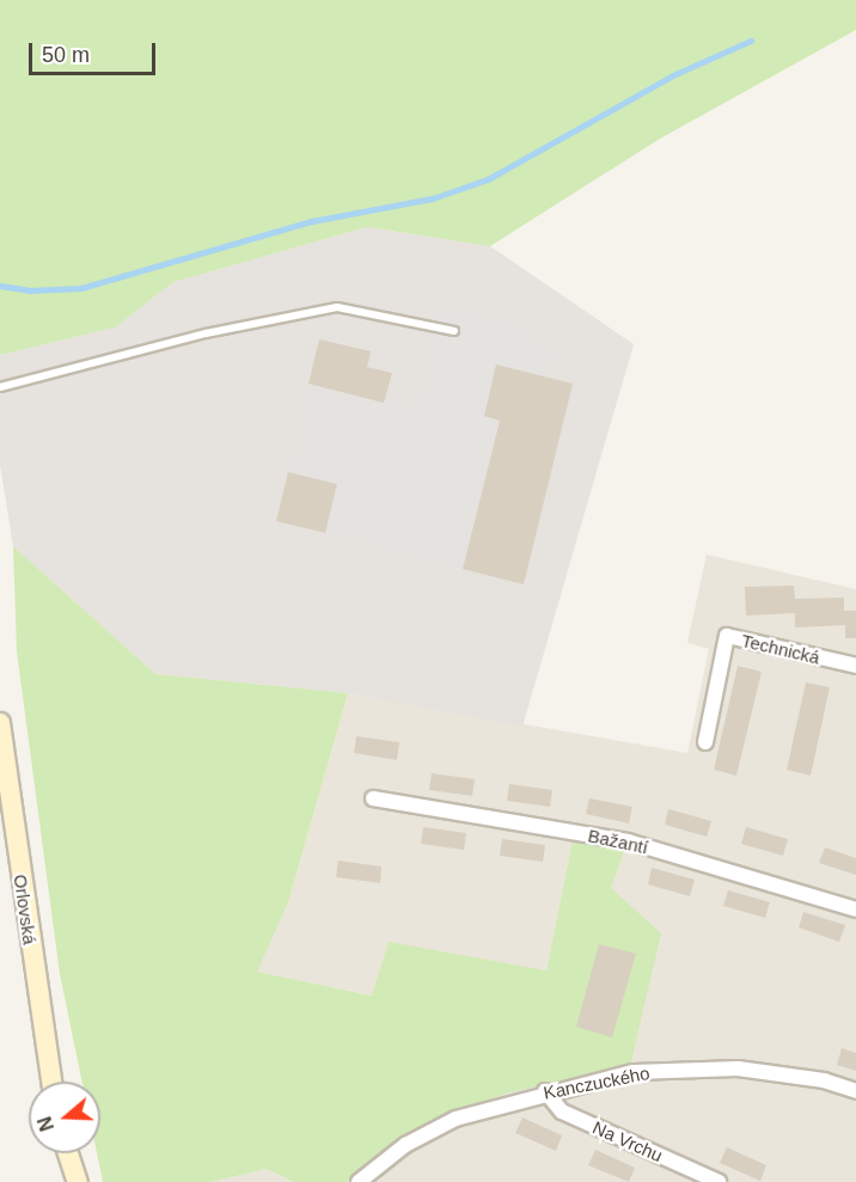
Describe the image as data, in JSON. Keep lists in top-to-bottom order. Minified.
{"streets":{"main road":["Orlovská"],"street":["Technická","Bažantí","Kanczuckého","Na Vrchu"]},"crossings":[["Kanczuckého","Na Vrchu"]],"scale_bar":"50 m","north":"left"}
